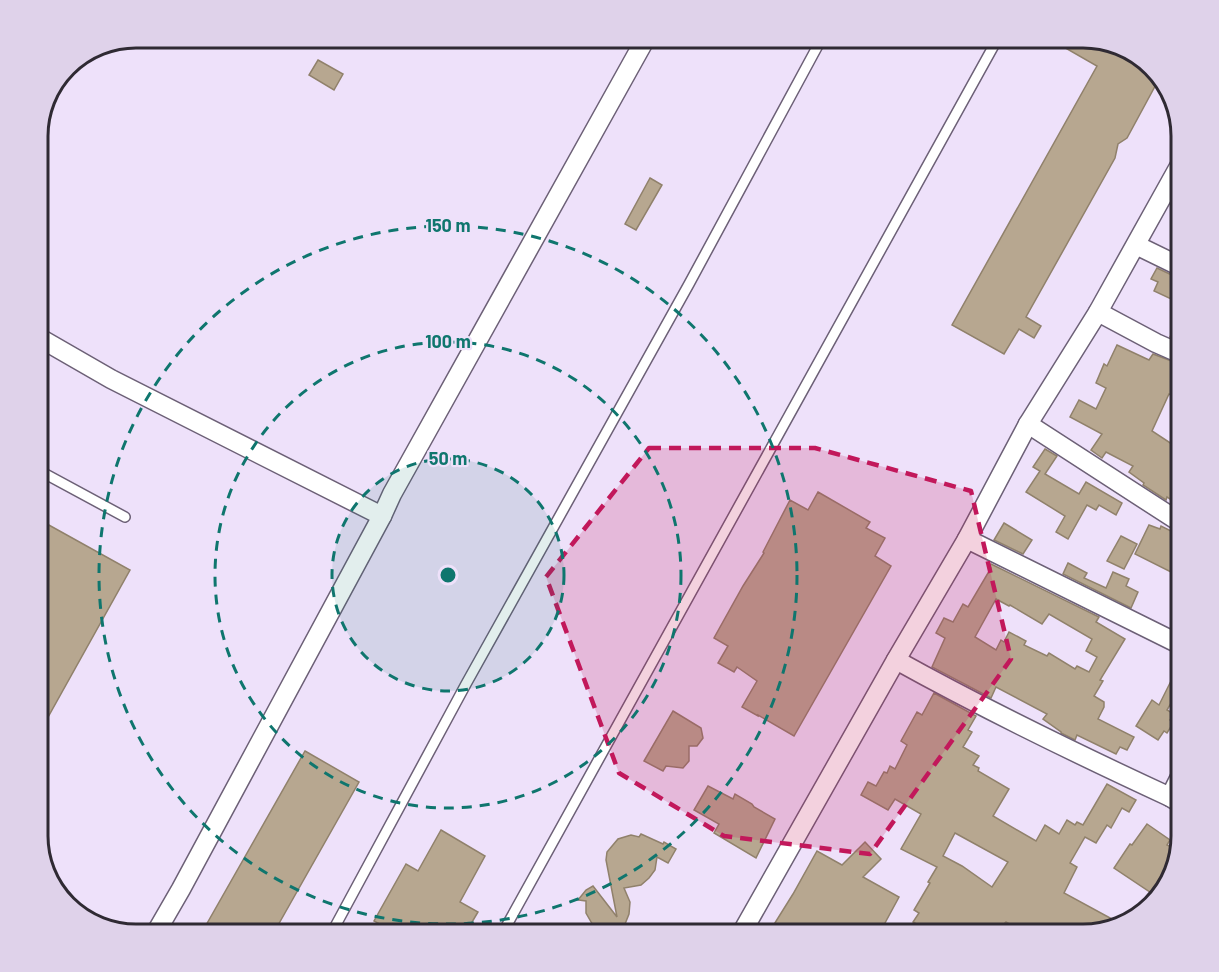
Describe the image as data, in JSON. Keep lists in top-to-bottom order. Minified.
{"rings":["150 m","100 m","50 m"]}
